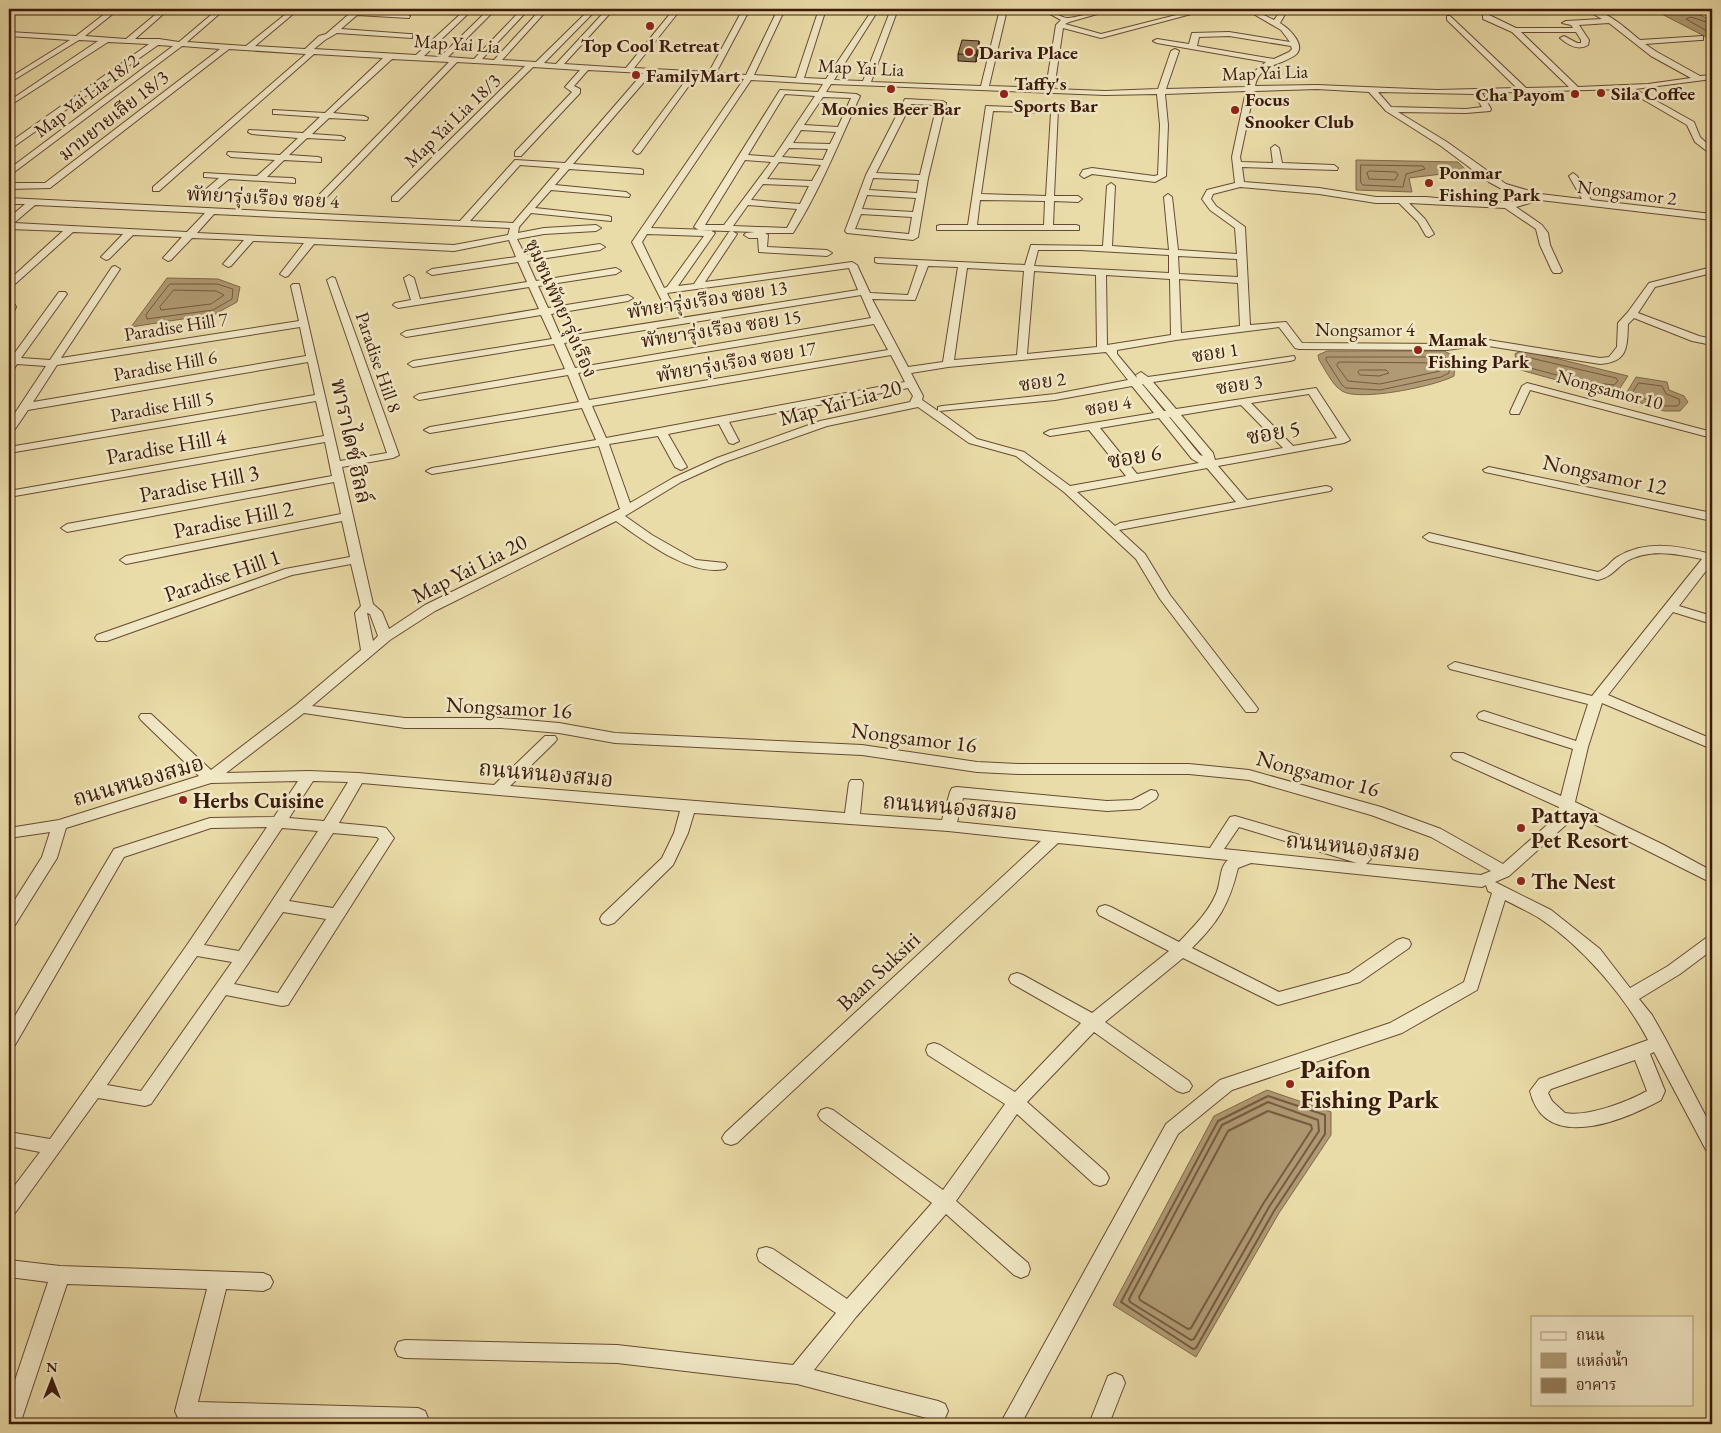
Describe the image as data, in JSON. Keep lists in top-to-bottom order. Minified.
{"streets":{"street":["Map Yai Lia","Map Yai Lia 18/2","มาบยายเลีย 18/3","Map Yai Lia 18/3","Nongsamor 2","พัทยารุ่งเรือง ซอย 4","พัทยารุ่งเรือง ซอย 13","ชุมชนพัทยารุ่งเรือง","Paradise Hill 7","พัทยารุ่งเรือง ซอย 15","Nongsamor 4","ซอย 1","พัทยารุ่งเรือง ซอย 17","Paradise Hill 6","ซอย 2","ซอย 3","Nongsamor 10","Map Yai Lia 20","ซอย 4","Paradise Hill 5","ซอย 5","พาราไดซ์ ฮิลล์","Paradise Hill 4","ซอย 6","Nongsamor 12","Paradise Hill 3","Paradise Hill 2","Paradise Hill 1","Nongsamor 16","ถนนหนองสมอ","Baan Suksiri"]},"crossings":[["Map Yai Lia","Map Yai Lia 18/2"],["Map Yai Lia","มาบยายเลีย 18/3"],["Map Yai Lia","Map Yai Lia 18/3"],["Map Yai Lia","ชุมชนพัทยารุ่งเรือง"],["พัทยารุ่งเรือง ซอย 4","ชุมชนพัทยารุ่งเรือง"],["พัทยารุ่งเรือง ซอย 13","ชุมชนพัทยารุ่งเรือง"],["ชุมชนพัทยารุ่งเรือง","พัทยารุ่งเรือง ซอย 15"],["ชุมชนพัทยารุ่งเรือง","พัทยารุ่งเรือง ซอย 17"],["ชุมชนพัทยารุ่งเรือง","Map Yai Lia 20"],["Paradise Hill 7","พาราไดซ์ ฮิลล์"],["Nongsamor 4","Map Yai Lia 20"],["ซอย 1","ซอย 2"],["Paradise Hill 6","พาราไดซ์ ฮิลล์"],["ซอย 3","ซอย 4"],["ซอย 3","ซอย 5"],["Map Yai Lia 20","พาราไดซ์ ฮิลล์"],["Map Yai Lia 20","Nongsamor 16"],["Map Yai Lia 20","ถนนหนองสมอ"],["Paradise Hill 5","พาราไดซ์ ฮิลล์"],["ซอย 5","ซอย 6"],["พาราไดซ์ ฮิลล์","Paradise Hill 4"],["พาราไดซ์ ฮิลล์","Paradise Hill 3"],["พาราไดซ์ ฮิลล์","Paradise Hill 2"],["พาราไดซ์ ฮิลล์","Paradise Hill 1"],["Nongsamor 16","ถนนหนองสมอ"],["ถนนหนองสมอ","Baan Suksiri"]],"places":["Top Cool Retreat","Dariva Place","FamilyMart","Moonies Beer Bar","Sila Coffee","Taffy's Sports Bar","Cha Payom","Focus Snooker Club","Ponmar Fishing Park","Mamak Fishing Park","Herbs Cuisine","Pattaya Pet Resort","The Nest","Paifon Fishing Park"],"legend":["ถนน","แหล่งน้ำ","อาคาร"],"north":"top"}
